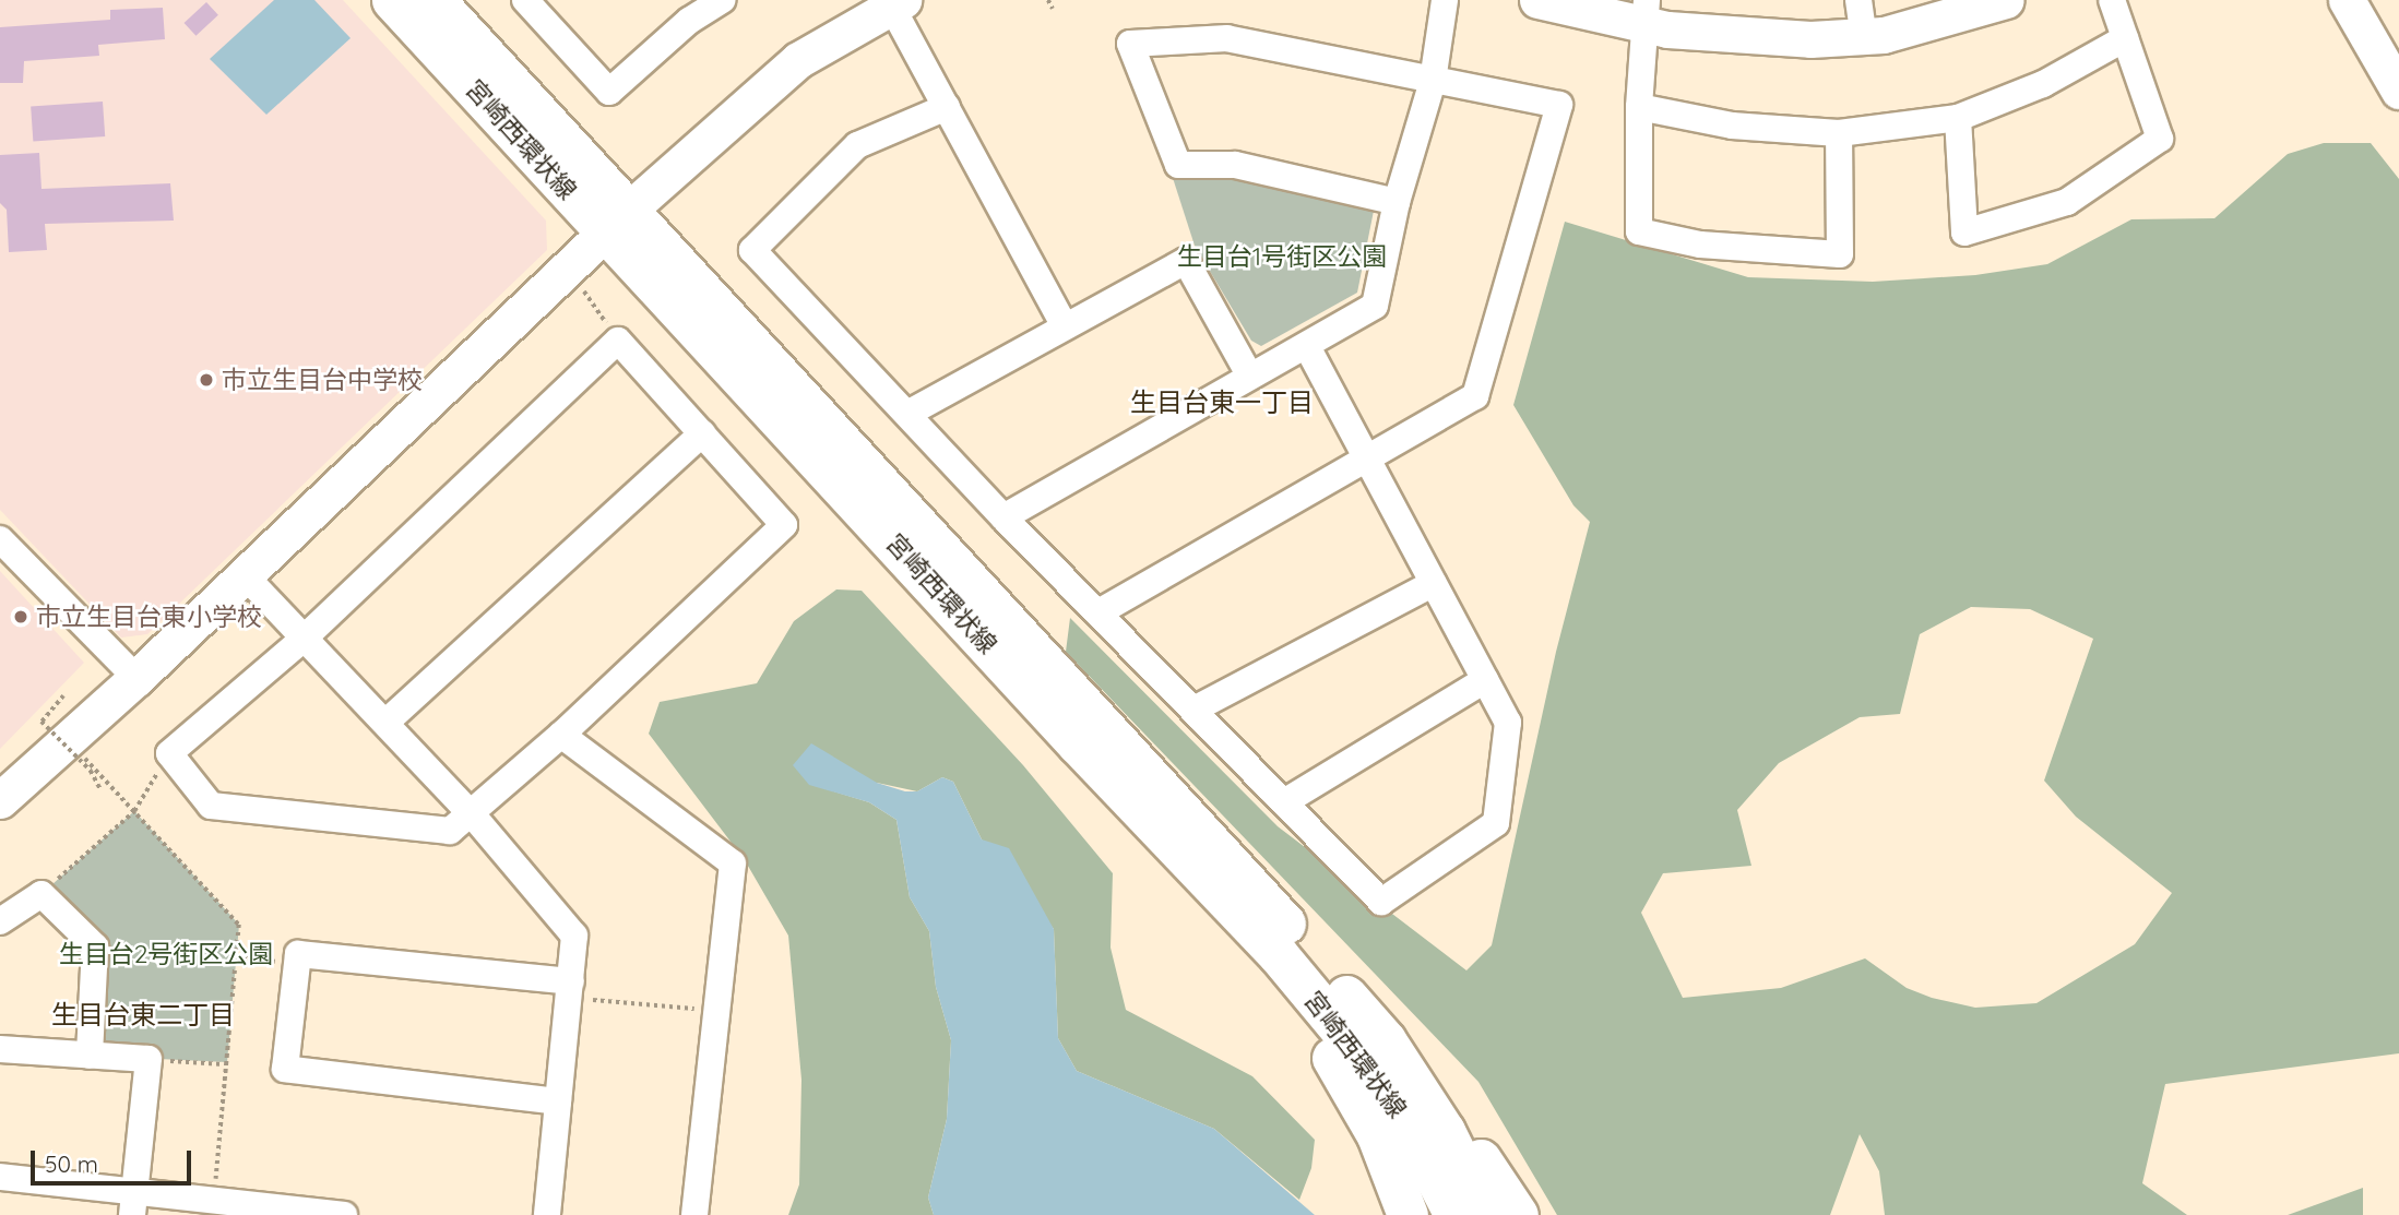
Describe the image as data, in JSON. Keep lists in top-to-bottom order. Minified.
{"streets":{"main road":["宮崎西環状線"]},"districts":["生目台東一丁目","生目台東二丁目"],"parks":["生目台1号街区公園","生目台2号街区公園"],"places":["市立生目台中学校","市立生目台東小学校"],"scale_bar":"50 m"}
